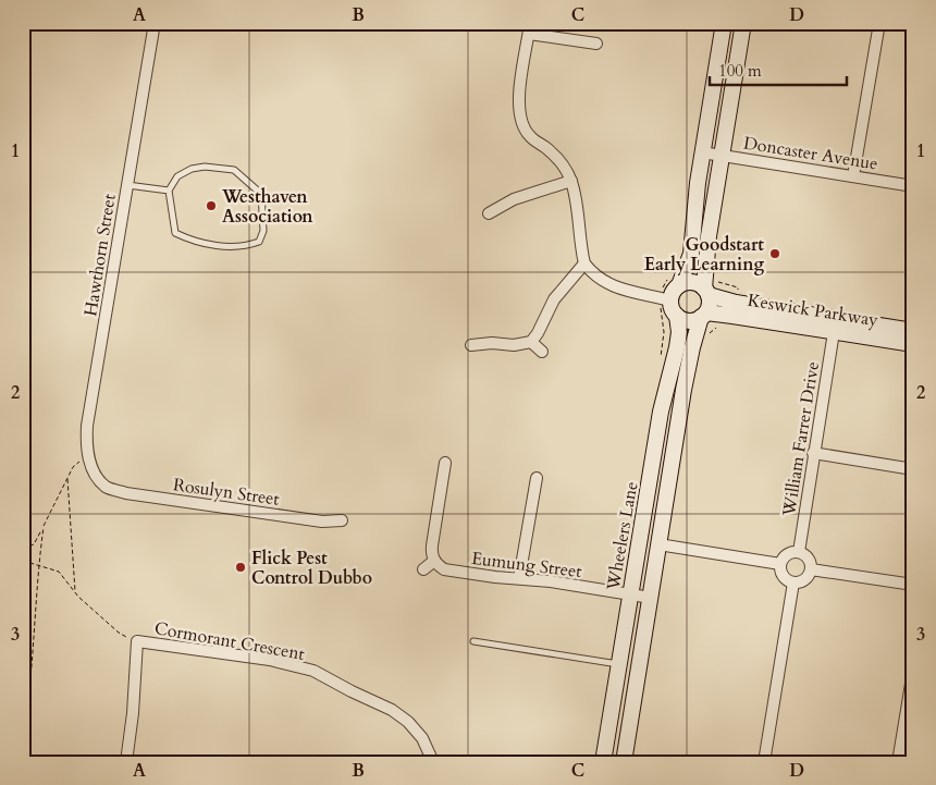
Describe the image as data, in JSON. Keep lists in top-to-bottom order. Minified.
{"streets":{"main road":["Keswick Parkway","Wheelers Lane"],"street":["Doncaster Avenue","Hawthorn Street","William Farrer Drive","Rosulyn Street","Eumung Street","Cormorant Crescent"]},"crossings":[["Hawthorn Street","Rosulyn Street"],["Keswick Parkway","William Farrer Drive"],["Keswick Parkway","Wheelers Lane"],["Wheelers Lane","Eumung Street"]],"places":["Westhaven Association","Goodstart Early Learning","Flick Pest Control Dubbo"],"scale_bar":"100 m","grid":{"columns":["A","B","C","D"],"rows":["1","2","3"]}}
